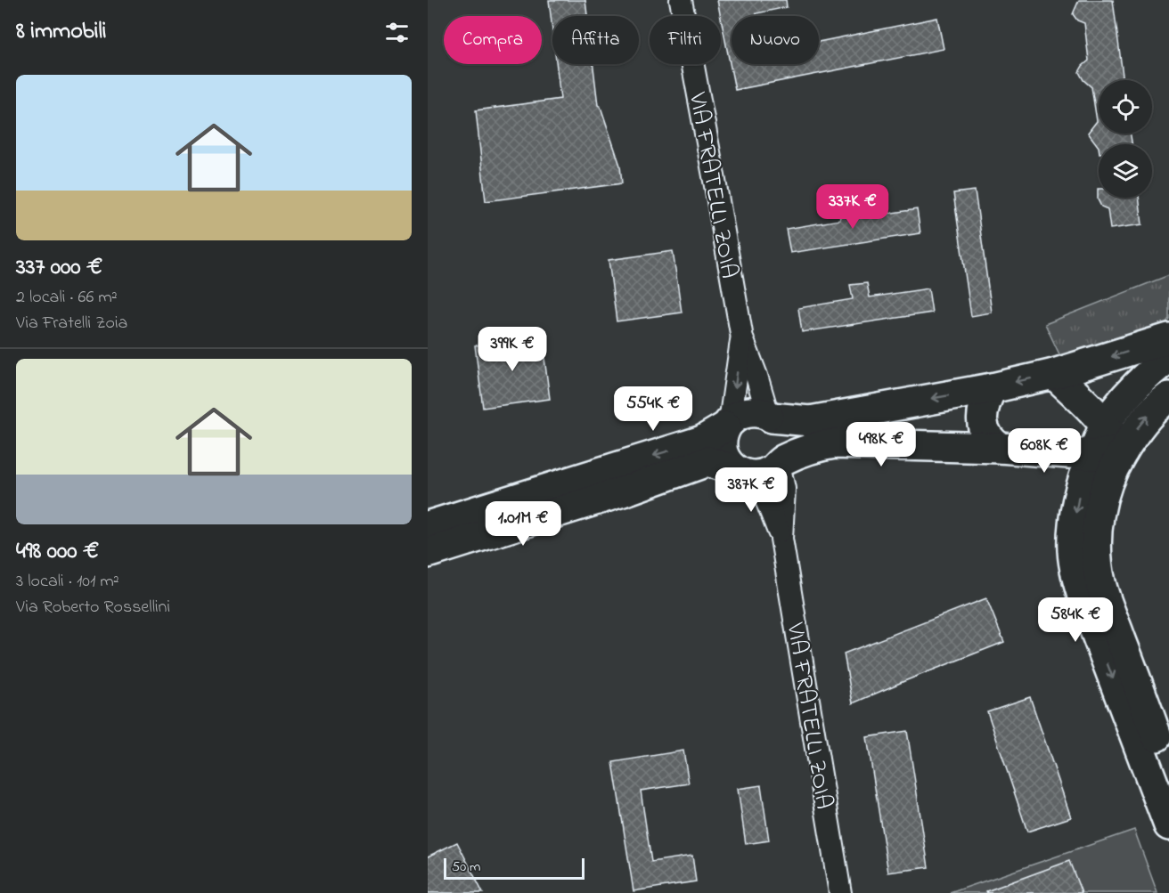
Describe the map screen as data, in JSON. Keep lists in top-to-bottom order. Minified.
{"streets":{"street":["VIA FRATELLI ZOIA"]},"scale_bar":"50 m","page":{"heading":"8 immobili","chip":["Compra","Affitta","Filtri","Nuovo"],"list":[{"name":"337 000 €","note":"2 locali · 66 m² · Via Fratelli Zoia"},{"name":"498 000 €","note":"3 locali · 101 m² · Via Roberto Rossellini"}],"price":["337K €","399K €","554K €","498K €","608K €","387K €","1.01M €","584K €"],"scale":"50 m"}}
